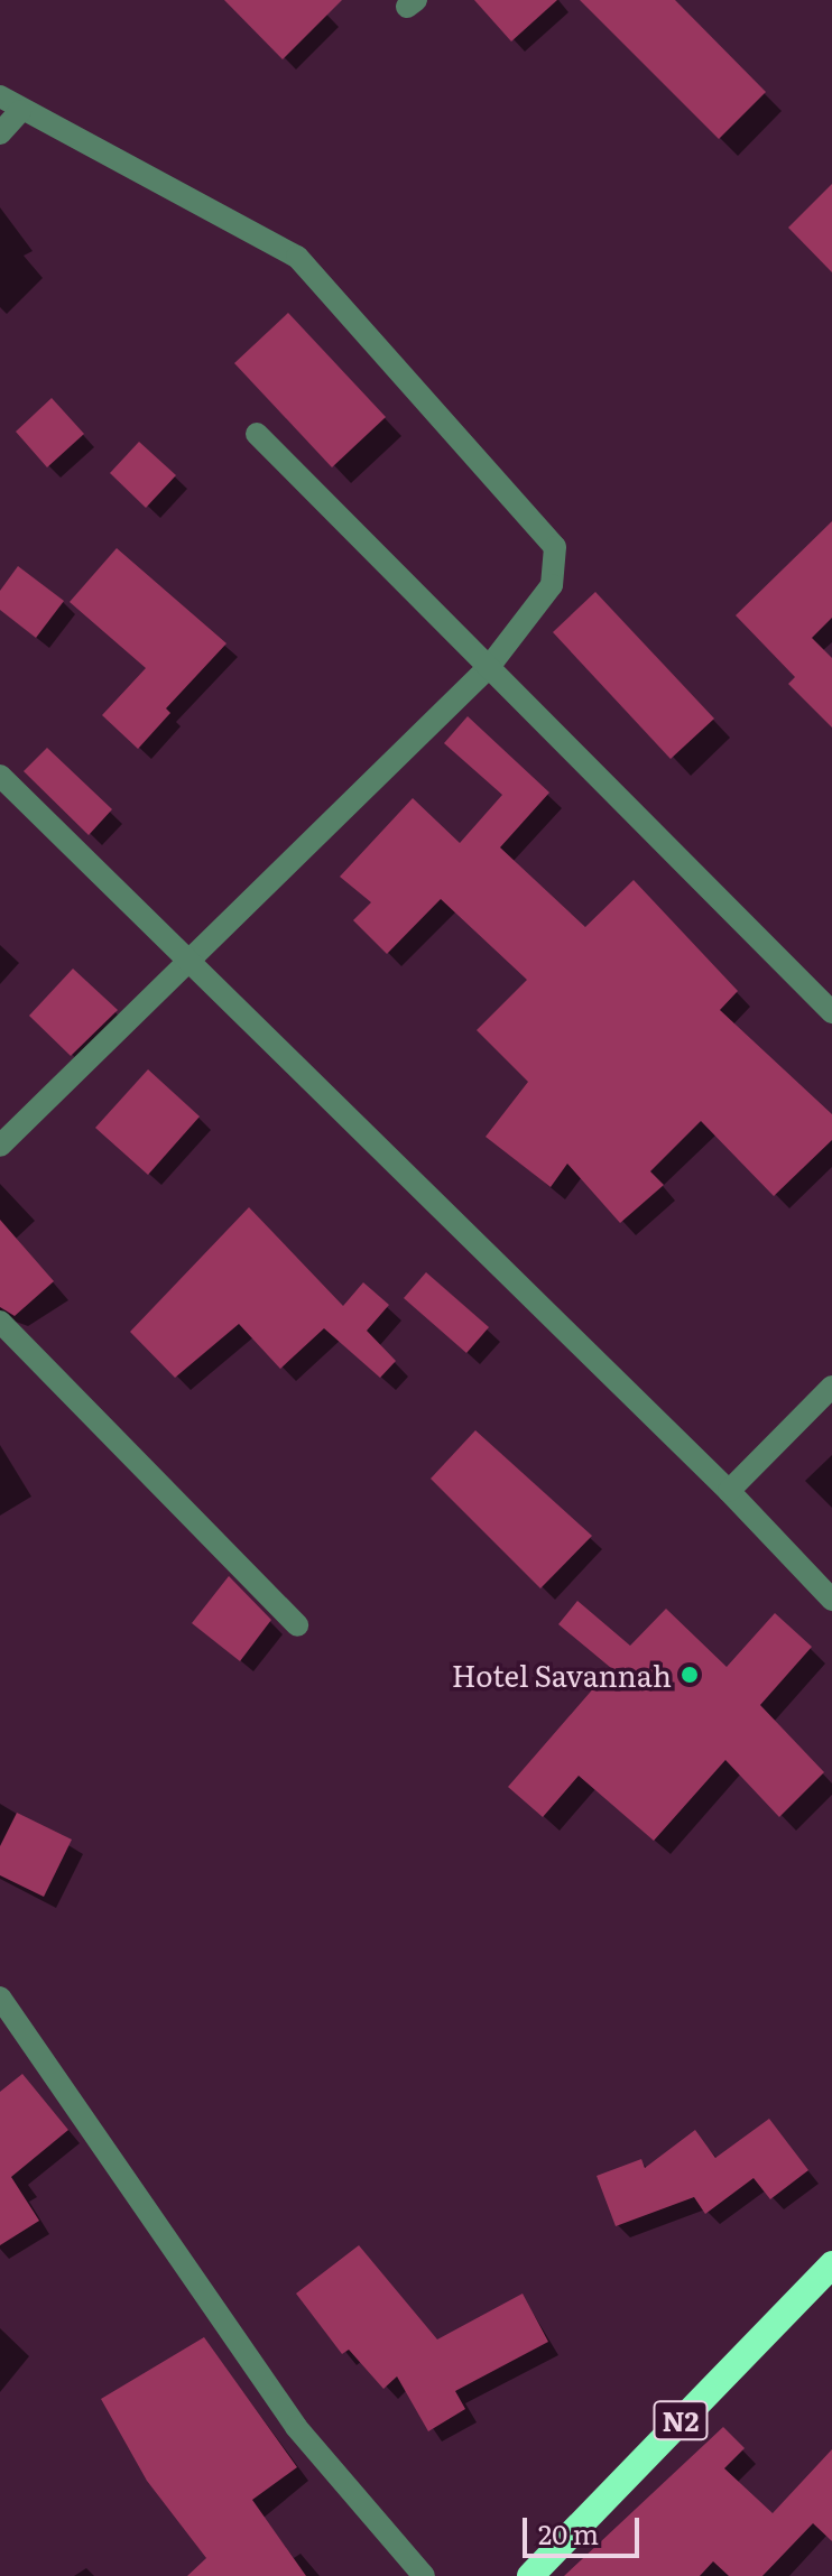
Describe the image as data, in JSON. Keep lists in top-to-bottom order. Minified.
{"streets":{"highway":["N2"]},"places":["Hotel Savannah"],"scale_bar":"20 m"}
